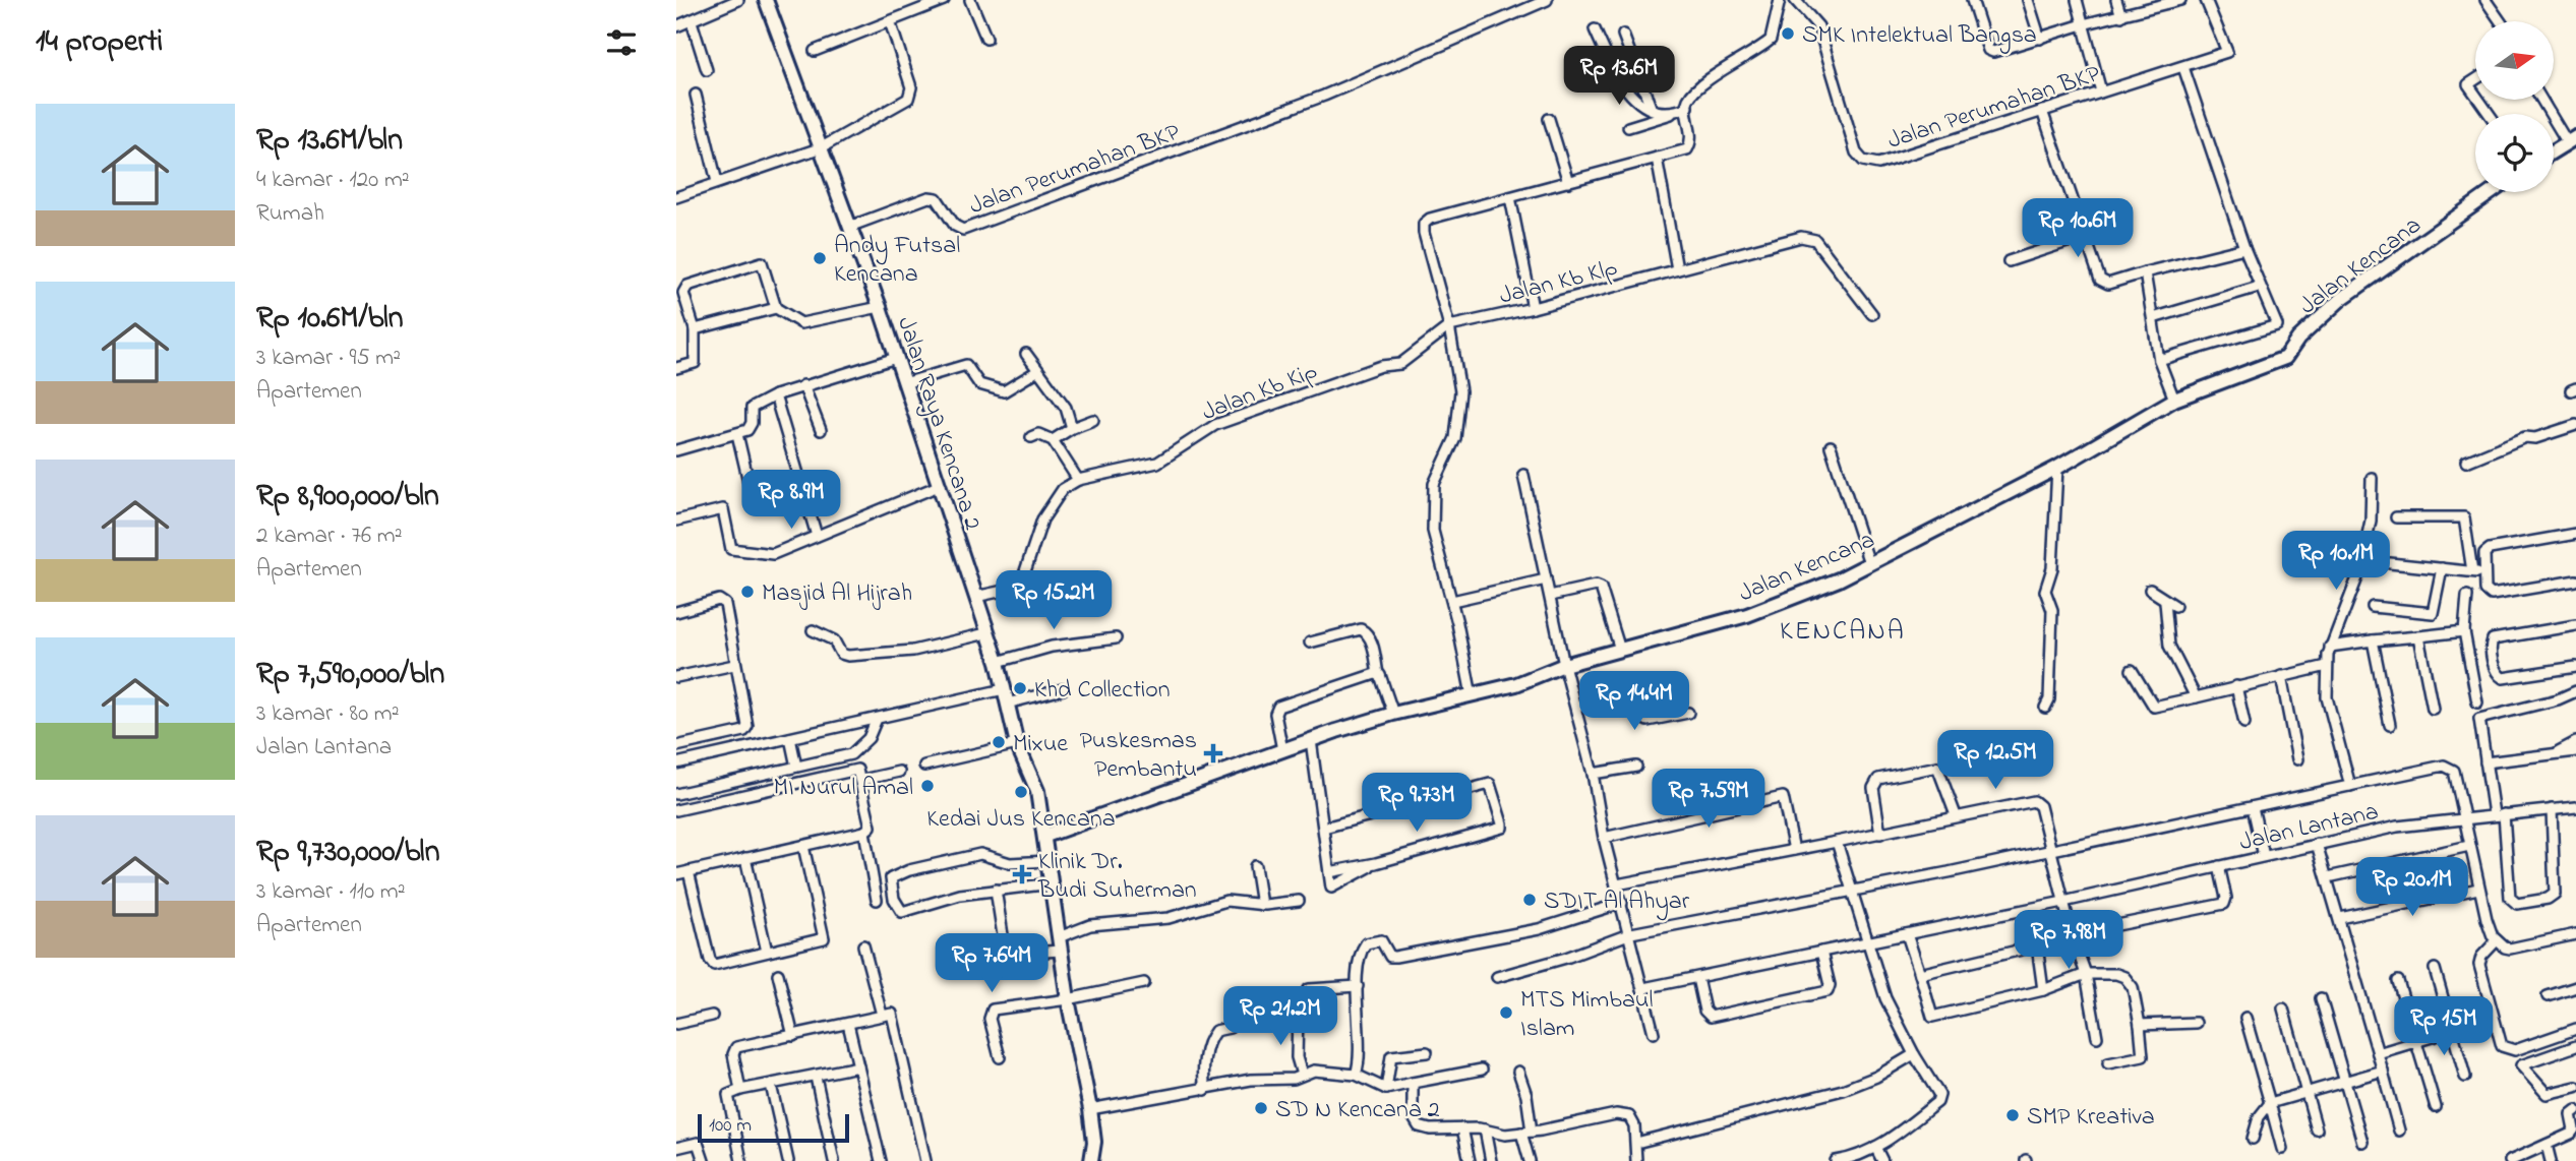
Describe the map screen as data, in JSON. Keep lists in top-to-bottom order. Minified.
{"streets":{"street":["Jalan Perumahan BKP","Jalan Kencana","Jalan Kb Klp","Jalan Kb Kip","Jalan Raya Kencana 2","Jalan Lantana"]},"crossings":[["Jalan Perumahan BKP","Jalan Raya Kencana 2"],["Jalan Kencana","Jalan Raya Kencana 2"],["Jalan Kb Klp","Jalan Kb Kip"]],"districts":["KENCANA"],"places":{"other":["SMK Intelektual Bangsa","Andy Futsal Kencana","Masjid Al Hijrah","Khd Collection","Mixue","MI Nurul Amal","Kedai Jus Kencana","SDIT Al Ahyar","MTS Mimbaul Islam","SD N Kencana 2","SMP Kreativa"],"health":["Puskesmas Pembantu","Klinik Dr. Budi Suherman"]},"scale_bar":"100 m","north":"right","page":{"heading":"14 properti","price":["Rp 13.6M","Rp 10.6M","Rp 8.9M","Rp 10.1M","Rp 15.2M","Rp 14.4M","Rp 12.5M","Rp 7.59M","Rp 9.73M","Rp 20.1M","Rp 7.98M","Rp 7.64M","Rp 21.2M","Rp 15M"],"list":[{"name":"Rp 13.6M/bln","note":"4 kamar · 120 m² · Rumah"},{"name":"Rp 10.6M/bln","note":"3 kamar · 95 m² · Apartemen"},{"name":"Rp 8,900,000/bln","note":"2 kamar · 76 m² · Apartemen"},{"name":"Rp 7,590,000/bln","note":"3 kamar · 80 m² · Jalan Lantana"},{"name":"Rp 9,730,000/bln","note":"3 kamar · 110 m² · Apartemen"}],"scale":"100 m"}}
